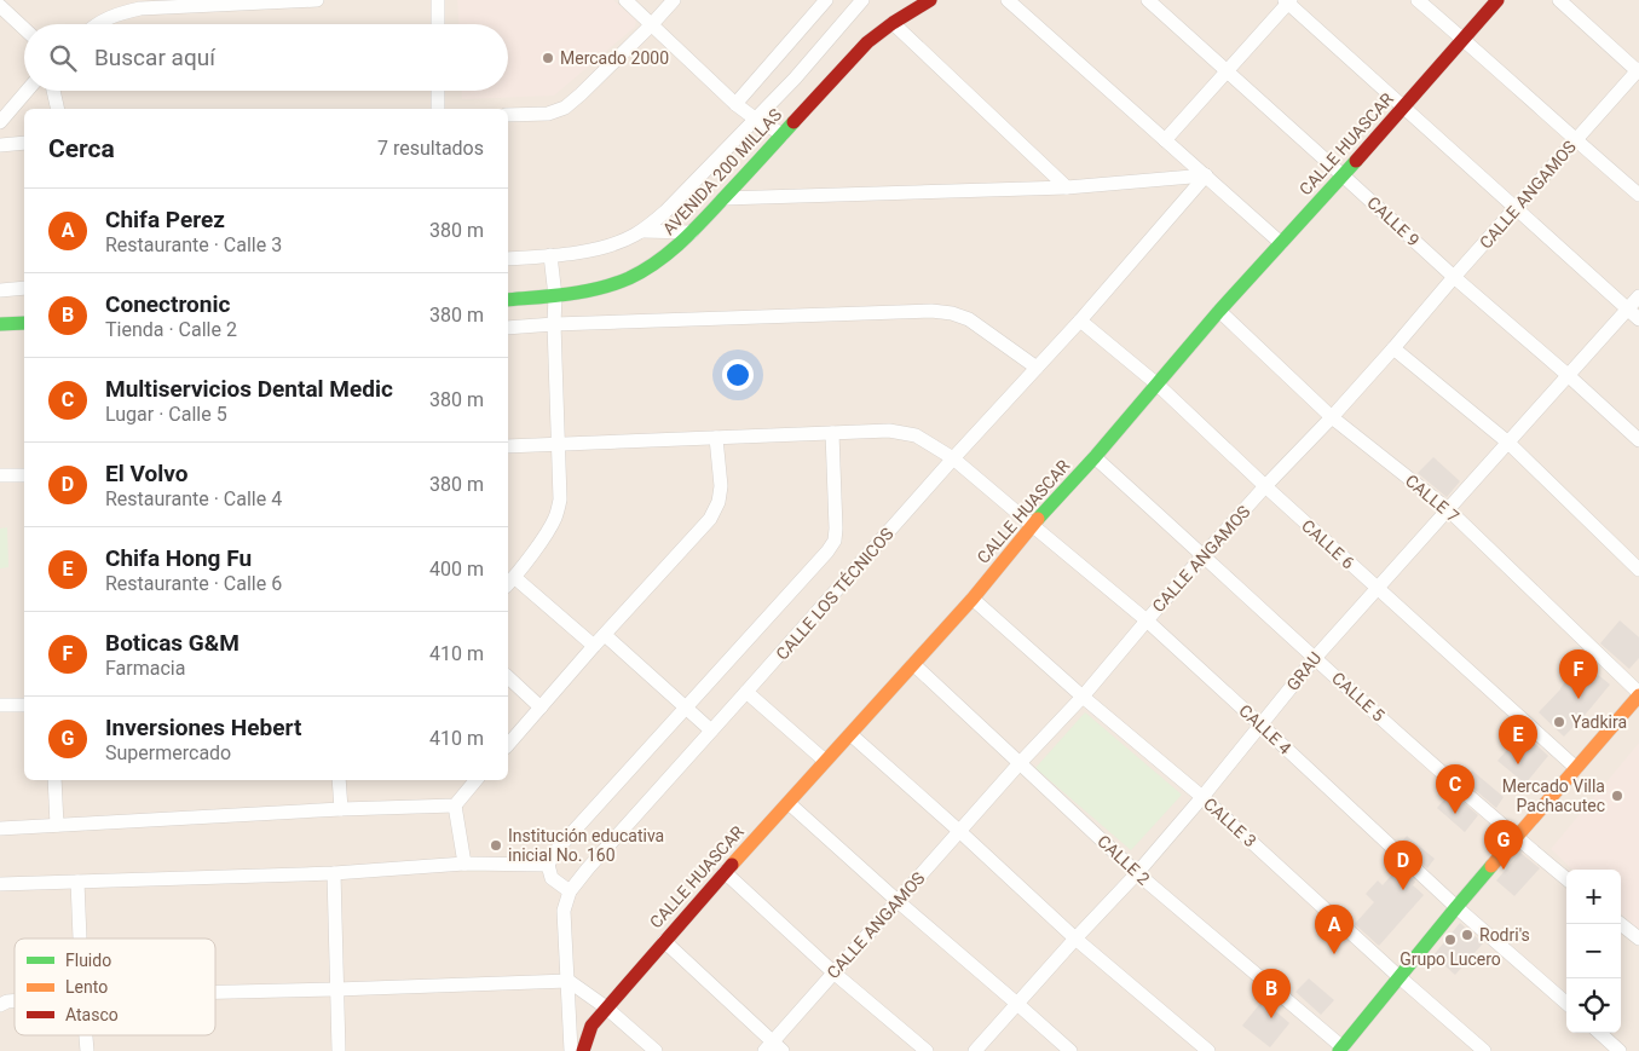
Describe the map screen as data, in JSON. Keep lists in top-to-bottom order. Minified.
{"streets":{"street":["CALLE HUASCAR","AVENIDA 200 MILLAS","CALLE ANGAMOS","CALLE 9","CALLE 7","CALLE 6","CALLE LOS TÉCNICOS","GRAU","CALLE 5","CALLE 4","CALLE 3","CALLE 2"]},"crossings":[["CALLE HUASCAR","CALLE 9"],["CALLE HUASCAR","CALLE 7"],["CALLE HUASCAR","CALLE 6"],["CALLE HUASCAR","CALLE 5"],["CALLE HUASCAR","CALLE 4"],["CALLE HUASCAR","CALLE 3"],["CALLE HUASCAR","CALLE 2"],["CALLE ANGAMOS","CALLE 9"],["CALLE ANGAMOS","CALLE 7"],["CALLE ANGAMOS","CALLE 6"],["CALLE ANGAMOS","CALLE 5"],["CALLE ANGAMOS","CALLE 4"],["CALLE ANGAMOS","CALLE 3"],["CALLE ANGAMOS","CALLE 2"],["CALLE 9","GRAU"],["CALLE 7","GRAU"],["CALLE 6","CALLE LOS TÉCNICOS"],["CALLE 6","GRAU"],["CALLE LOS TÉCNICOS","CALLE 4"],["GRAU","CALLE 5"],["GRAU","CALLE 4"],["GRAU","CALLE 3"],["GRAU","CALLE 2"]],"places":["Mercado 2000","Yadkira","Mercado Villa Pachacutec","Institución educativa inicial No. 160","Rodri's","Grupo Lucero"],"legend":["Fluido","Lento","Atasco"],"page":{"search":"Buscar aquí","heading":["Cerca","7 resultados"],"list":[{"mark":"A","name":"Chifa Perez","note":"Restaurante · Calle 3","value":"380 m"},{"mark":"B","name":"Conectronic","note":"Tienda · Calle 2","value":"380 m"},{"mark":"C","name":"Multiservicios Dental Medic","note":"Lugar · Calle 5","value":"380 m"},{"mark":"D","name":"El Volvo","note":"Restaurante · Calle 4","value":"380 m"},{"mark":"E","name":"Chifa Hong Fu","note":"Restaurante · Calle 6","value":"400 m"},{"mark":"F","name":"Boticas G&M","note":"Farmacia","value":"410 m"},{"mark":"G","name":"Inversiones Hebert","note":"Supermercado","value":"410 m"}],"pins":["F","E","C","G","D","A","B"],"map_buttons":["+","−"]}}
